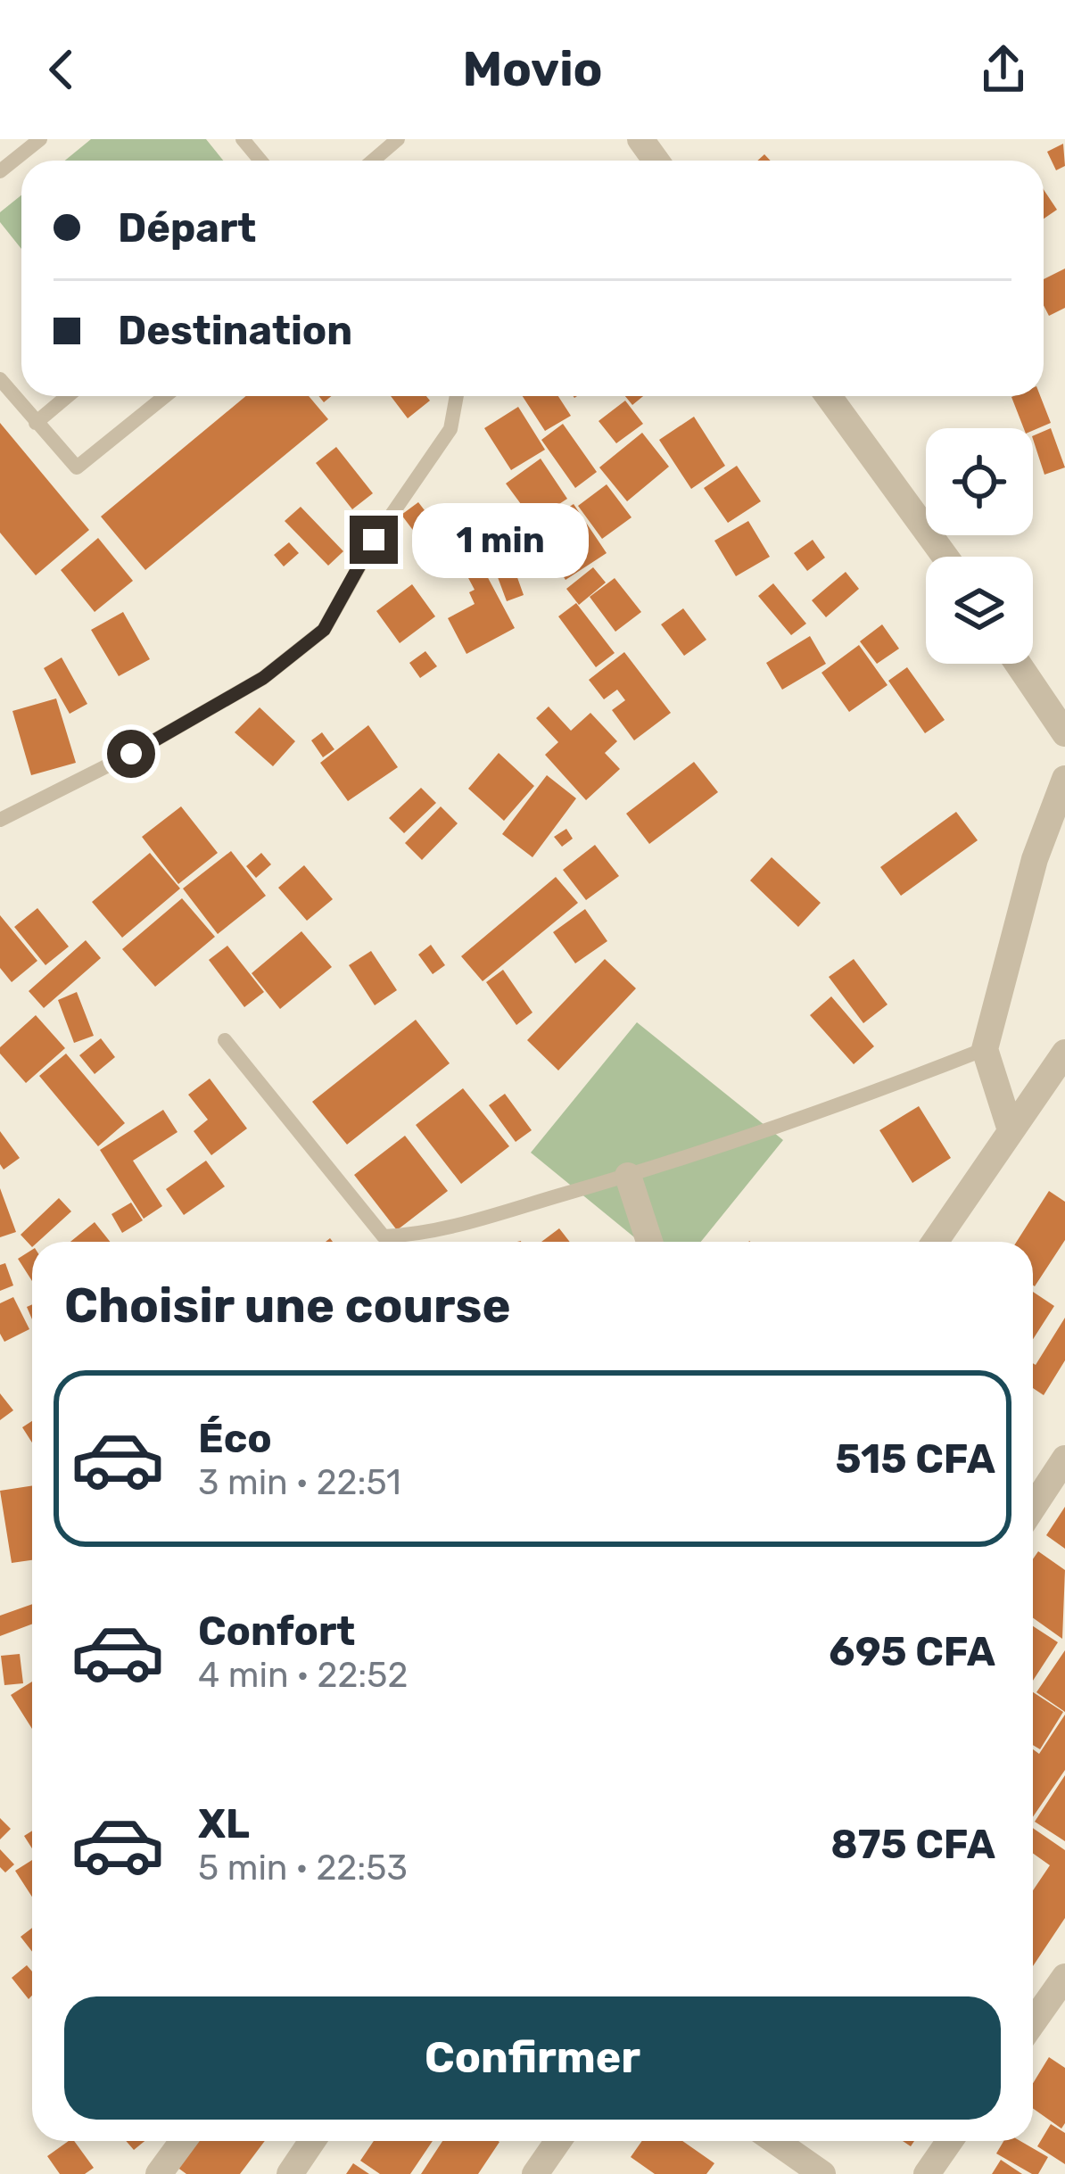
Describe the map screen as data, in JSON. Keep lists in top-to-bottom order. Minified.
{"page":{"header":"Movio","banner":["Départ","Destination"],"bubble":"1 min","heading":"Choisir une course","list":[{"name":"Éco","note":"3 min · 22:51","value":"515 CFA"},{"name":"Confort","note":"4 min · 22:52","value":"695 CFA"},{"name":"XL","note":"5 min · 22:53","value":"875 CFA"}],"buttons":"Confirmer"}}
